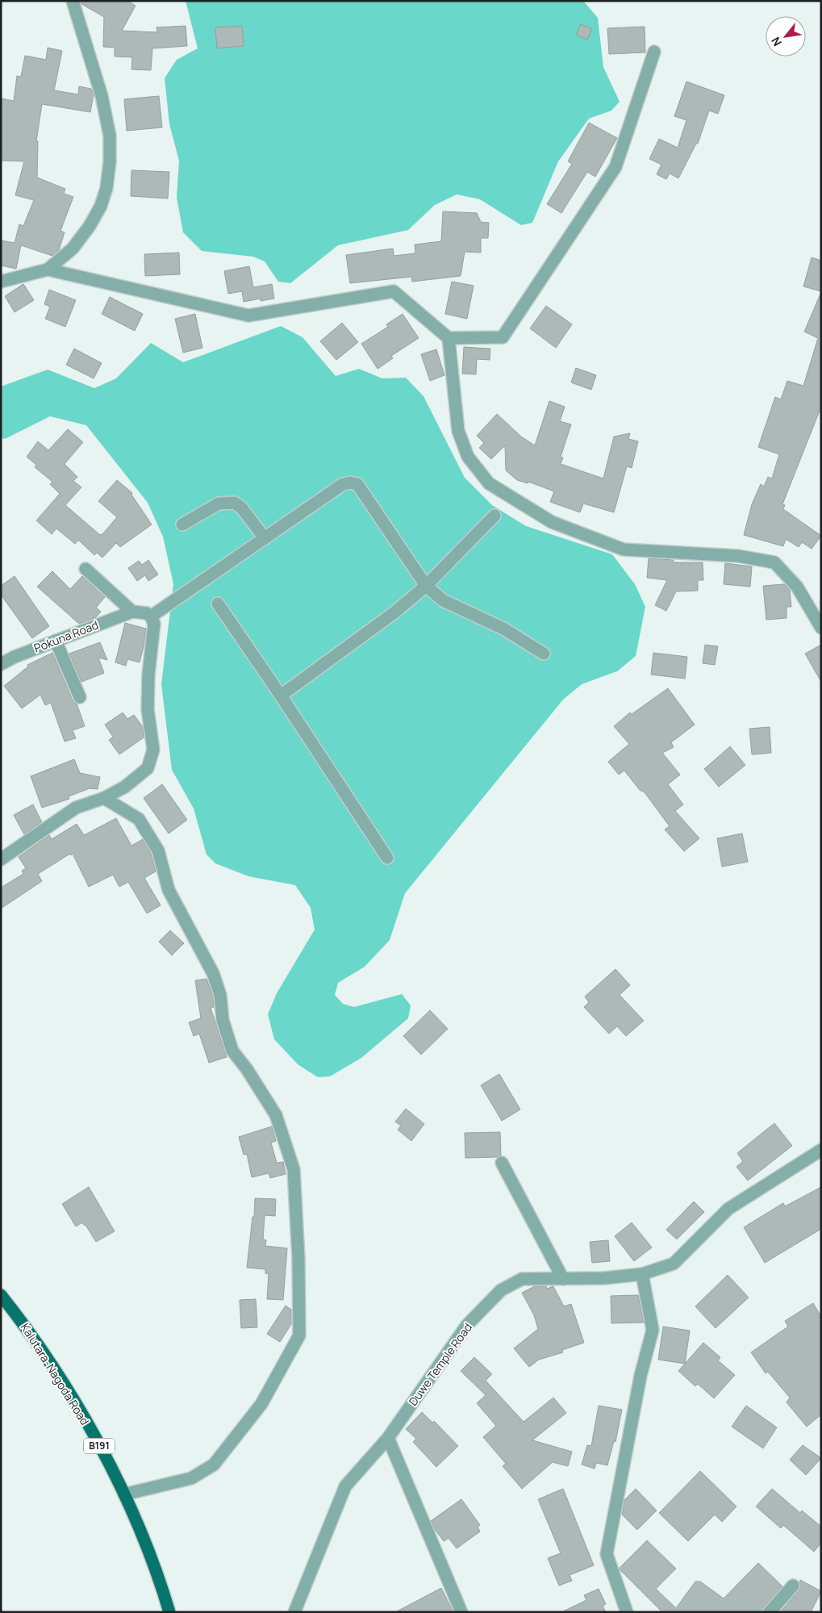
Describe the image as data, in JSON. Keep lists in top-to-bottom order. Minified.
{"streets":{"main road":["Kalutara-Nagoda Road","B191"],"street":["Pokuna Road","Duwe Temple Road"]},"north":"bottom left"}
